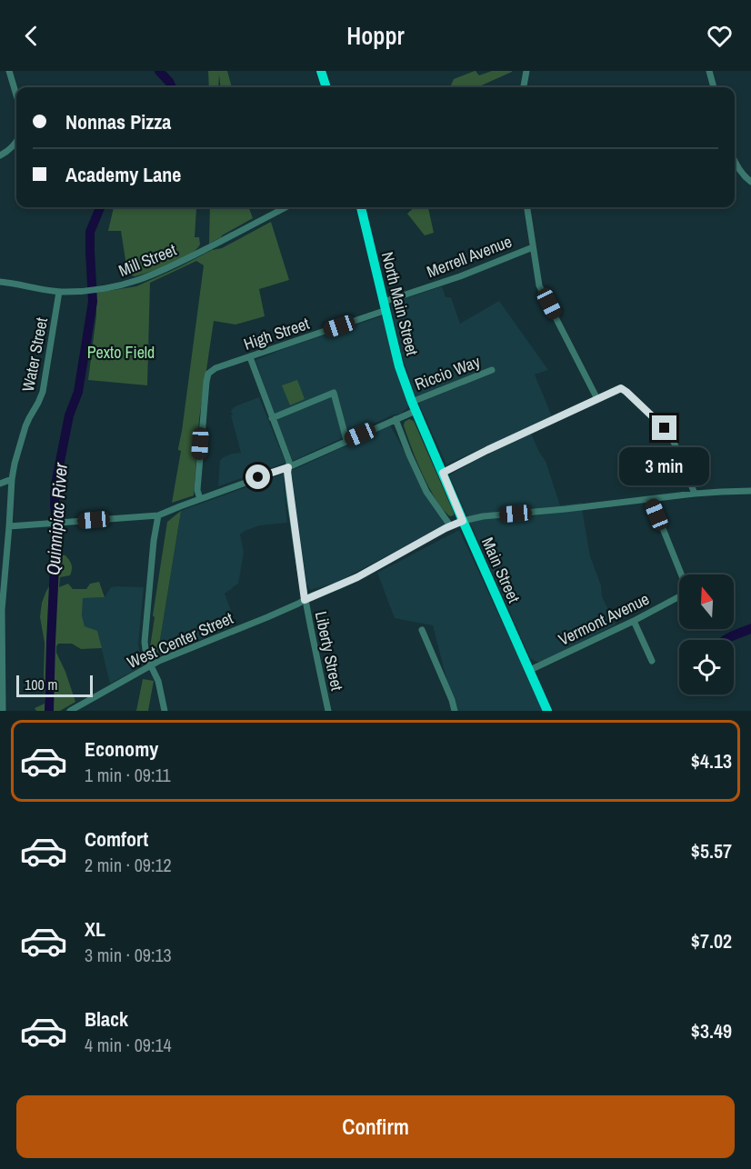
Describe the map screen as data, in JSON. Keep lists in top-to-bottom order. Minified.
{"streets":{"highway":["North Main Street","Main Street"],"street":["Merrell Avenue","Mill Street","High Street","Water Street","Riccio Way","Vermont Avenue","West Center Street","Liberty Street"]},"crossings":[["Merrell Avenue","North Main Street"],["Merrell Avenue","High Street"],["Mill Street","Water Street"],["North Main Street","High Street"],["North Main Street","Riccio Way"],["North Main Street","Main Street"],["High Street","Riccio Way"],["High Street","Liberty Street"],["Water Street","Riccio Way"],["Riccio Way","Main Street"],["Riccio Way","Liberty Street"],["Main Street","Vermont Avenue"],["Main Street","West Center Street"],["West Center Street","Liberty Street"]],"water":["Quinnipiac River"],"parks":["Pexto Field"],"scale_bar":"100 m","north":"top","page":{"header":"Hoppr","banner":["Nonnas Pizza","Academy Lane"],"bubble":"3 min","scale":"100 m","list":[{"name":"Economy","note":"1 min · 09:11","value":"$4.13"},{"name":"Comfort","note":"2 min · 09:12","value":"$5.57"},{"name":"XL","note":"3 min · 09:13","value":"$7.02"},{"name":"Black","note":"4 min · 09:14","value":"$3.49"}],"buttons":"Confirm"}}
